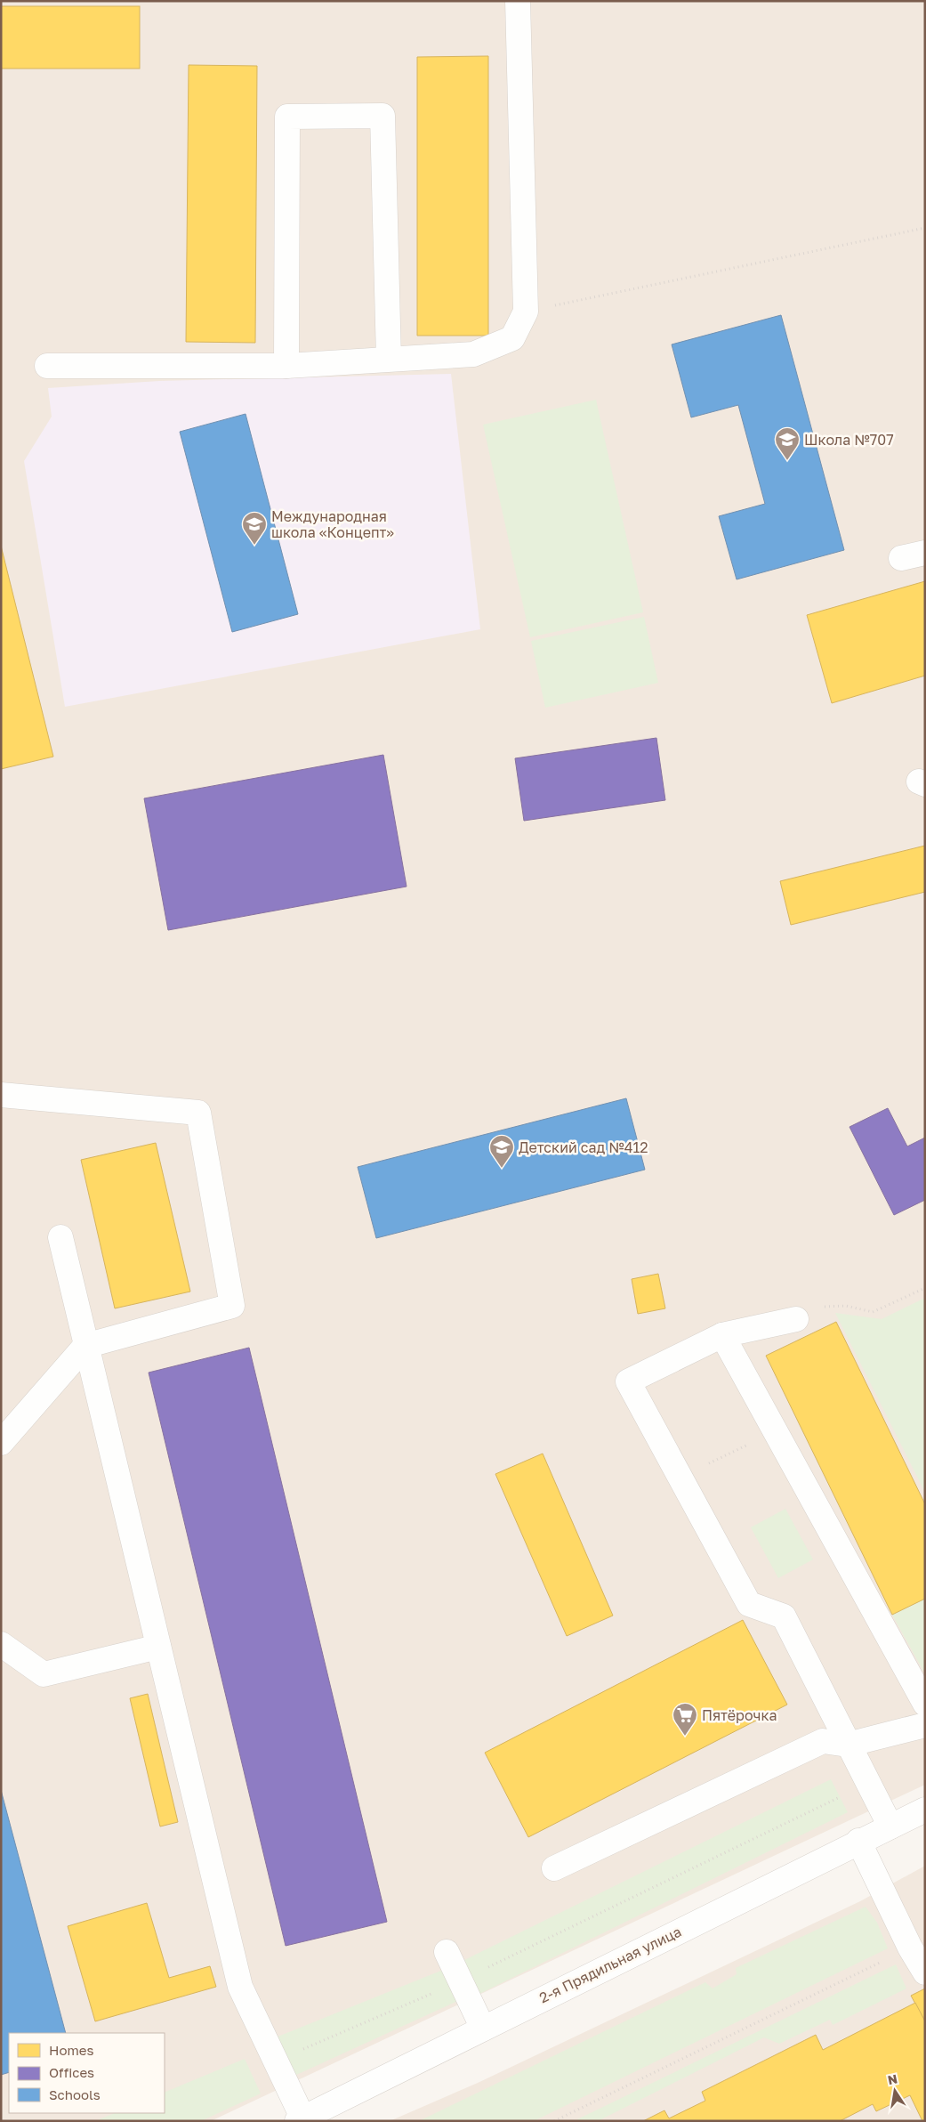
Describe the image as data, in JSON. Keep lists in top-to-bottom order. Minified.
{"streets":{"street":["2-я Прядильная улица"]},"places":{"school or university":["Школа №707","Международная школа «Концепт»","Детский сад №412"],"supermarket":["Пятёрочка"]},"legend":["Homes","Offices","Schools"],"north":"top"}
